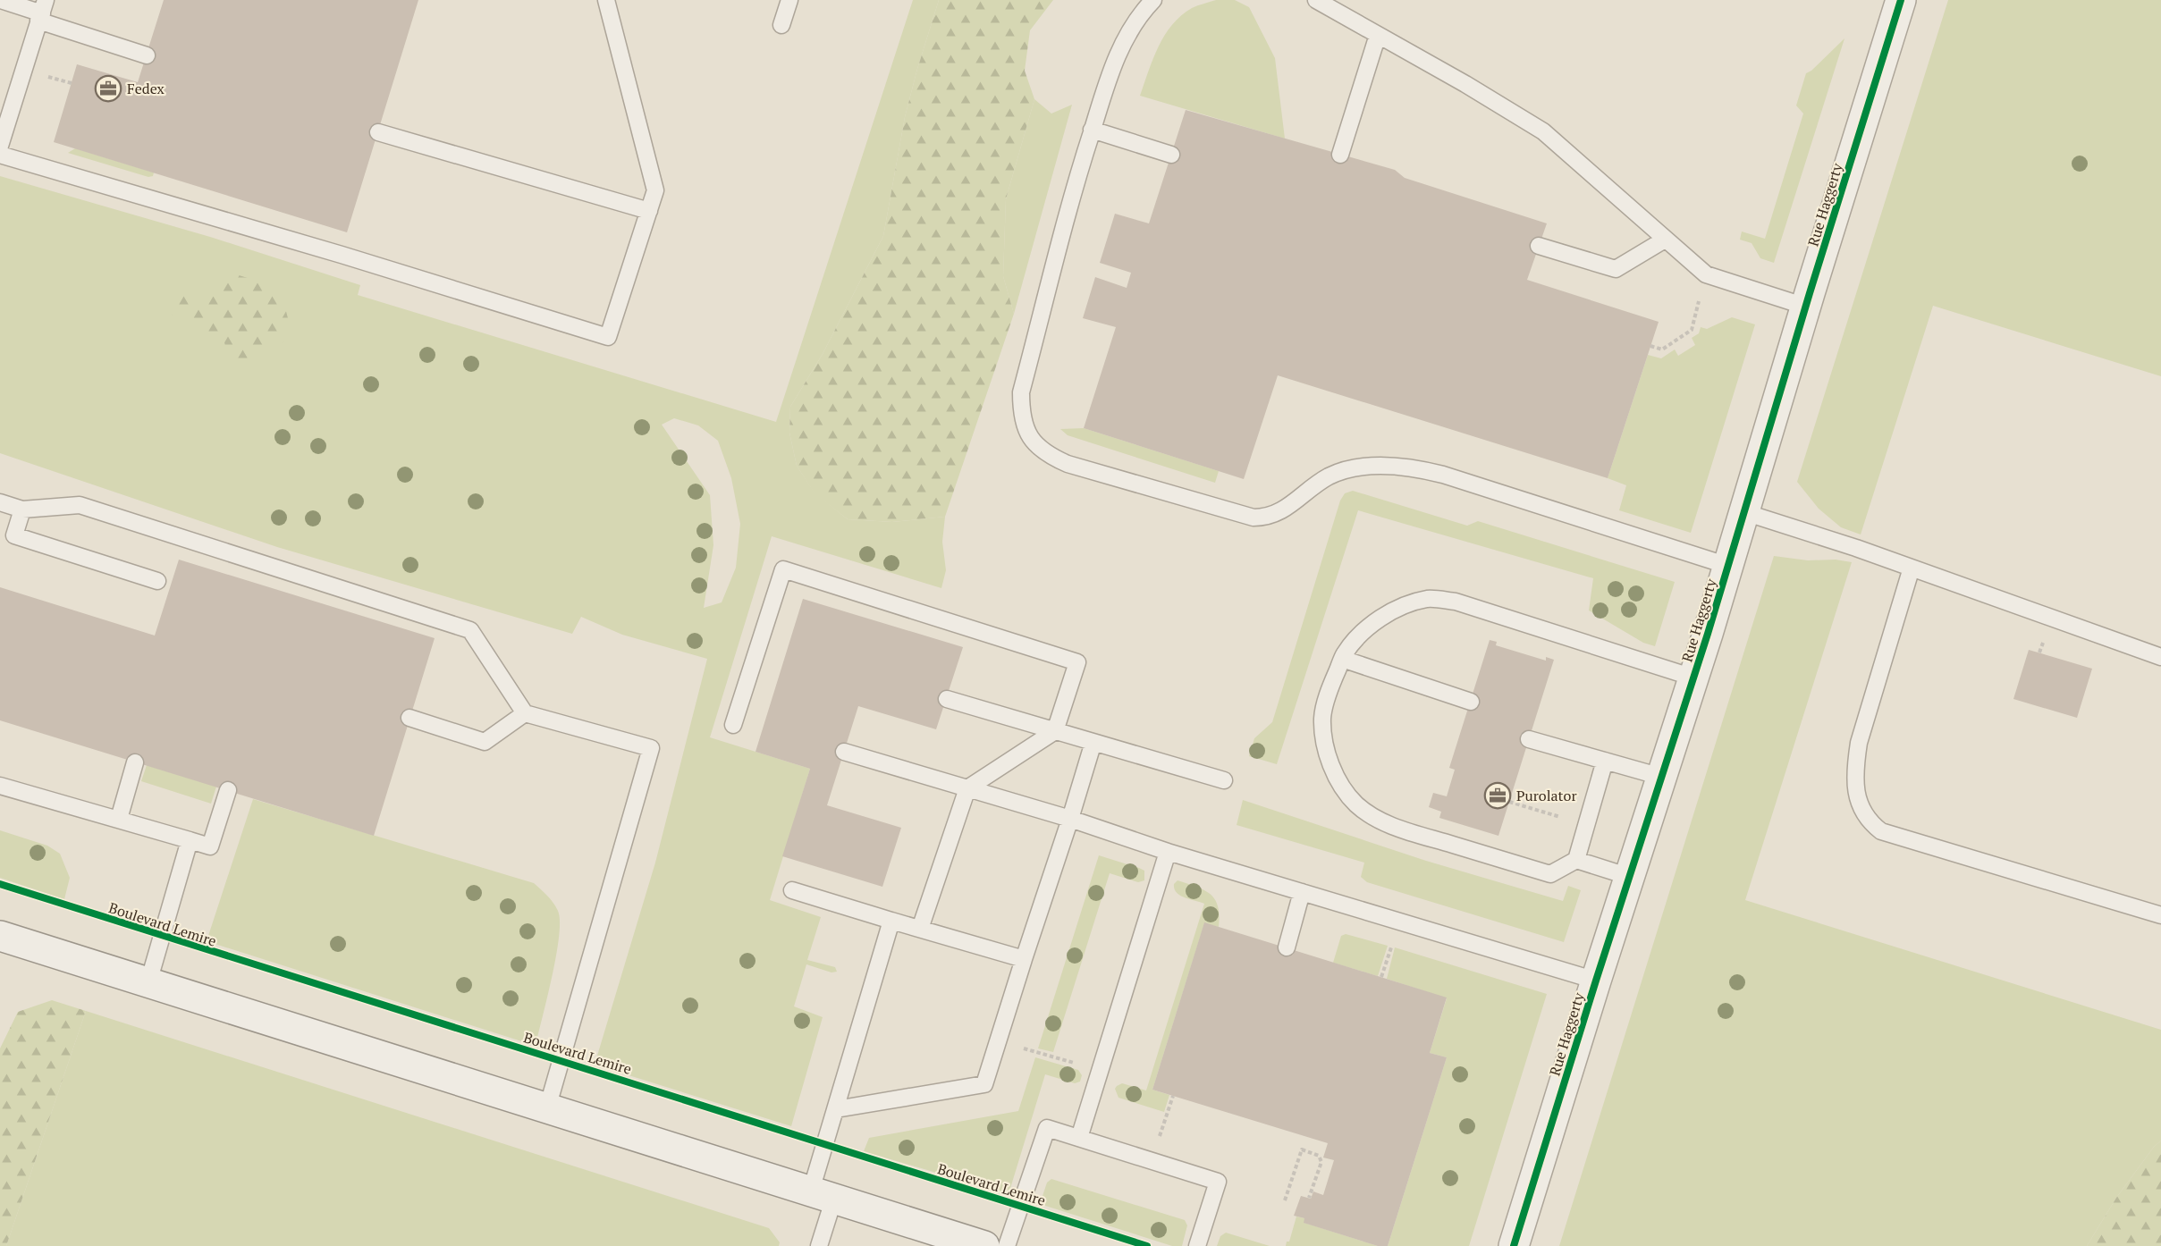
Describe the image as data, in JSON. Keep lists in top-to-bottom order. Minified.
{"streets":{"street":["Rue Haggerty"],"cycle path":["Boulevard Lemire"]},"places":{"office":["Fedex","Purolator"]}}
